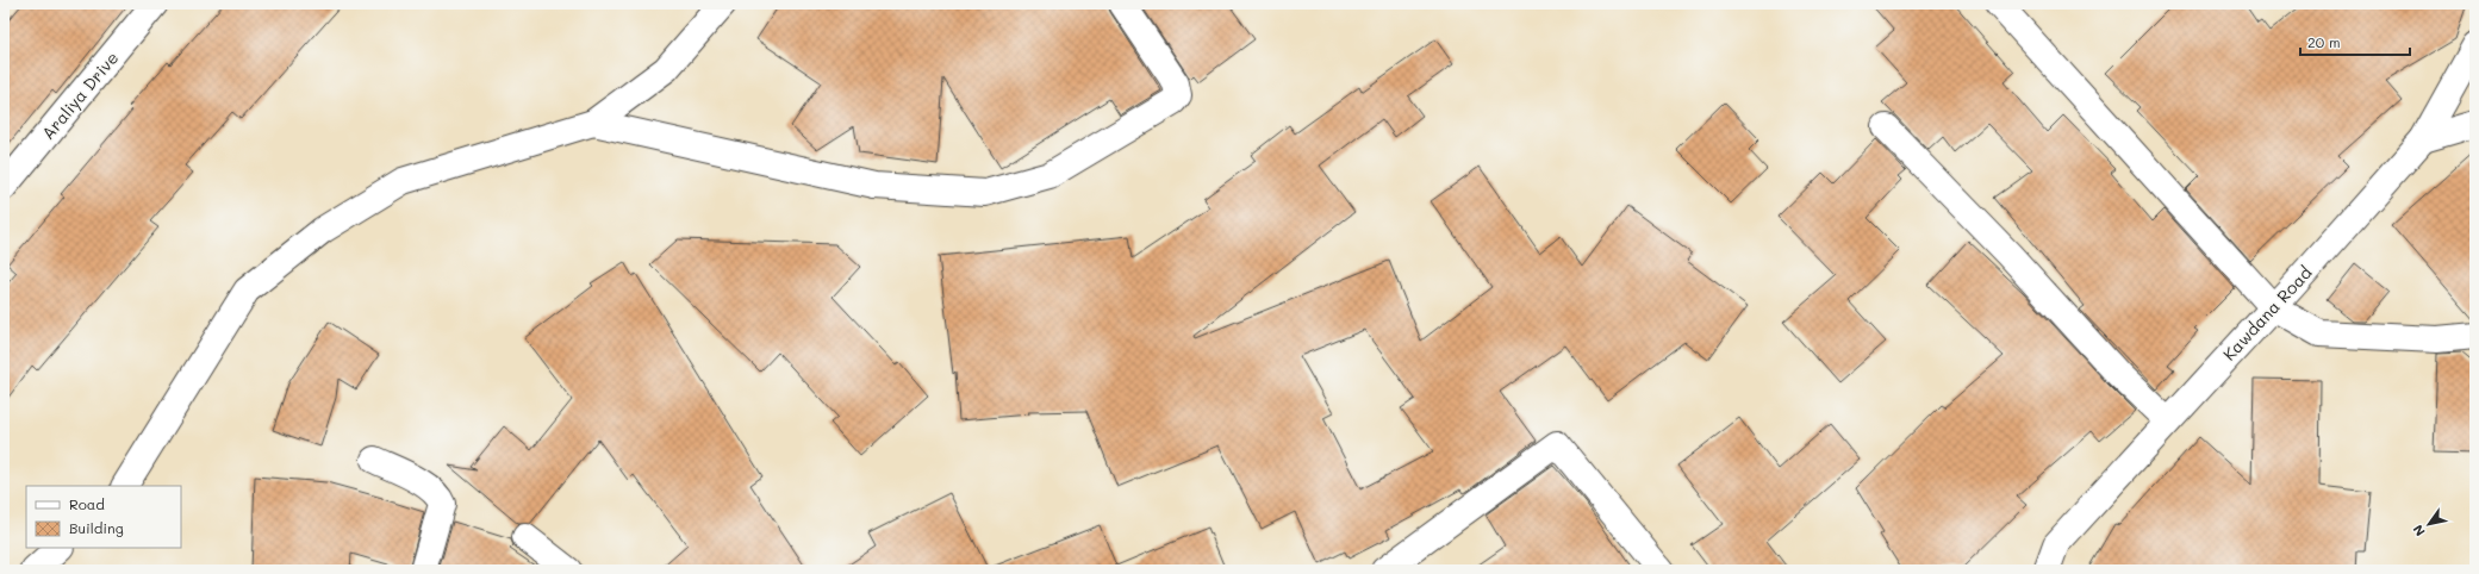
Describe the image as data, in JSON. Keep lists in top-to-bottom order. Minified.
{"streets":{"street":["Araliya Drive","Kawdana Road"]},"legend":["Road","Building"],"scale_bar":"20 m","north":"bottom left"}
